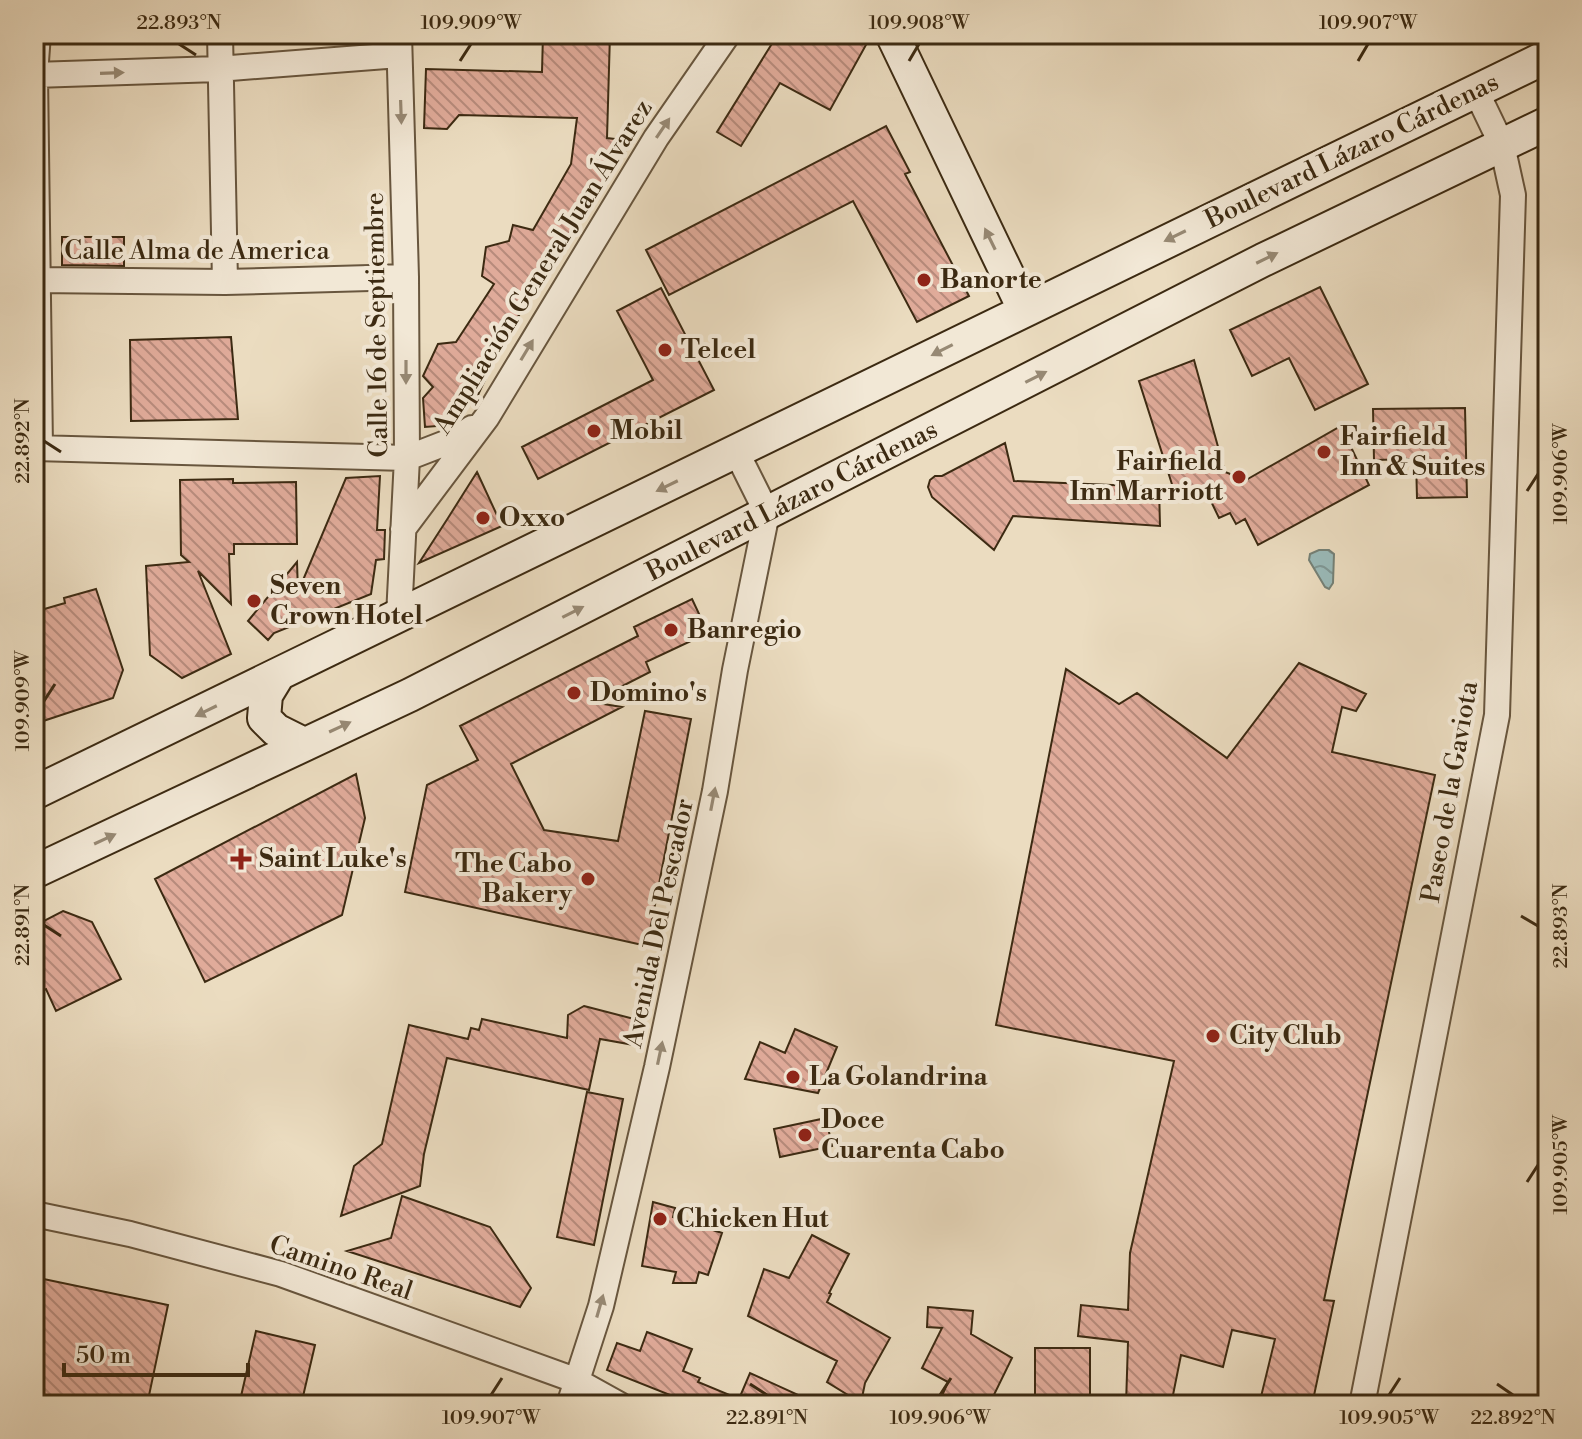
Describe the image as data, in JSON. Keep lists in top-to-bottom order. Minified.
{"streets":{"main road":["Boulevard Lázaro Cárdenas"],"street":["Calle Alma de America","Ampliación General Juan Álvarez","Calle 16 de Septiembre","Paseo de la Gaviota","Avenida Del Pescador","Camino Real"]},"crossings":[["Boulevard Lázaro Cárdenas","Calle 16 de Septiembre"],["Boulevard Lázaro Cárdenas","Paseo de la Gaviota"],["Boulevard Lázaro Cárdenas","Avenida Del Pescador"],["Calle Alma de America","Calle 16 de Septiembre"],["Ampliación General Juan Álvarez","Calle 16 de Septiembre"],["Avenida Del Pescador","Camino Real"]],"one_way":["Ampliación General Juan Álvarez","Avenida Del Pescador"],"places":{"other":["Banorte","Telcel","Mobil","Fairfield Inn & Suites","Fairfield Inn Marriott","Oxxo","Seven Crown Hotel","Banregio","Domino's","The Cabo Bakery","City Club","La Golandrina","Doce Cuarenta Cabo","Chicken Hut"],"health":["Saint Luke's"]},"scale_bar":"50 m","coordinates":["22.893°N","109.909°W","109.908°W","109.907°W","22.892°N","109.906°W","22.891°N","109.905°W"]}
